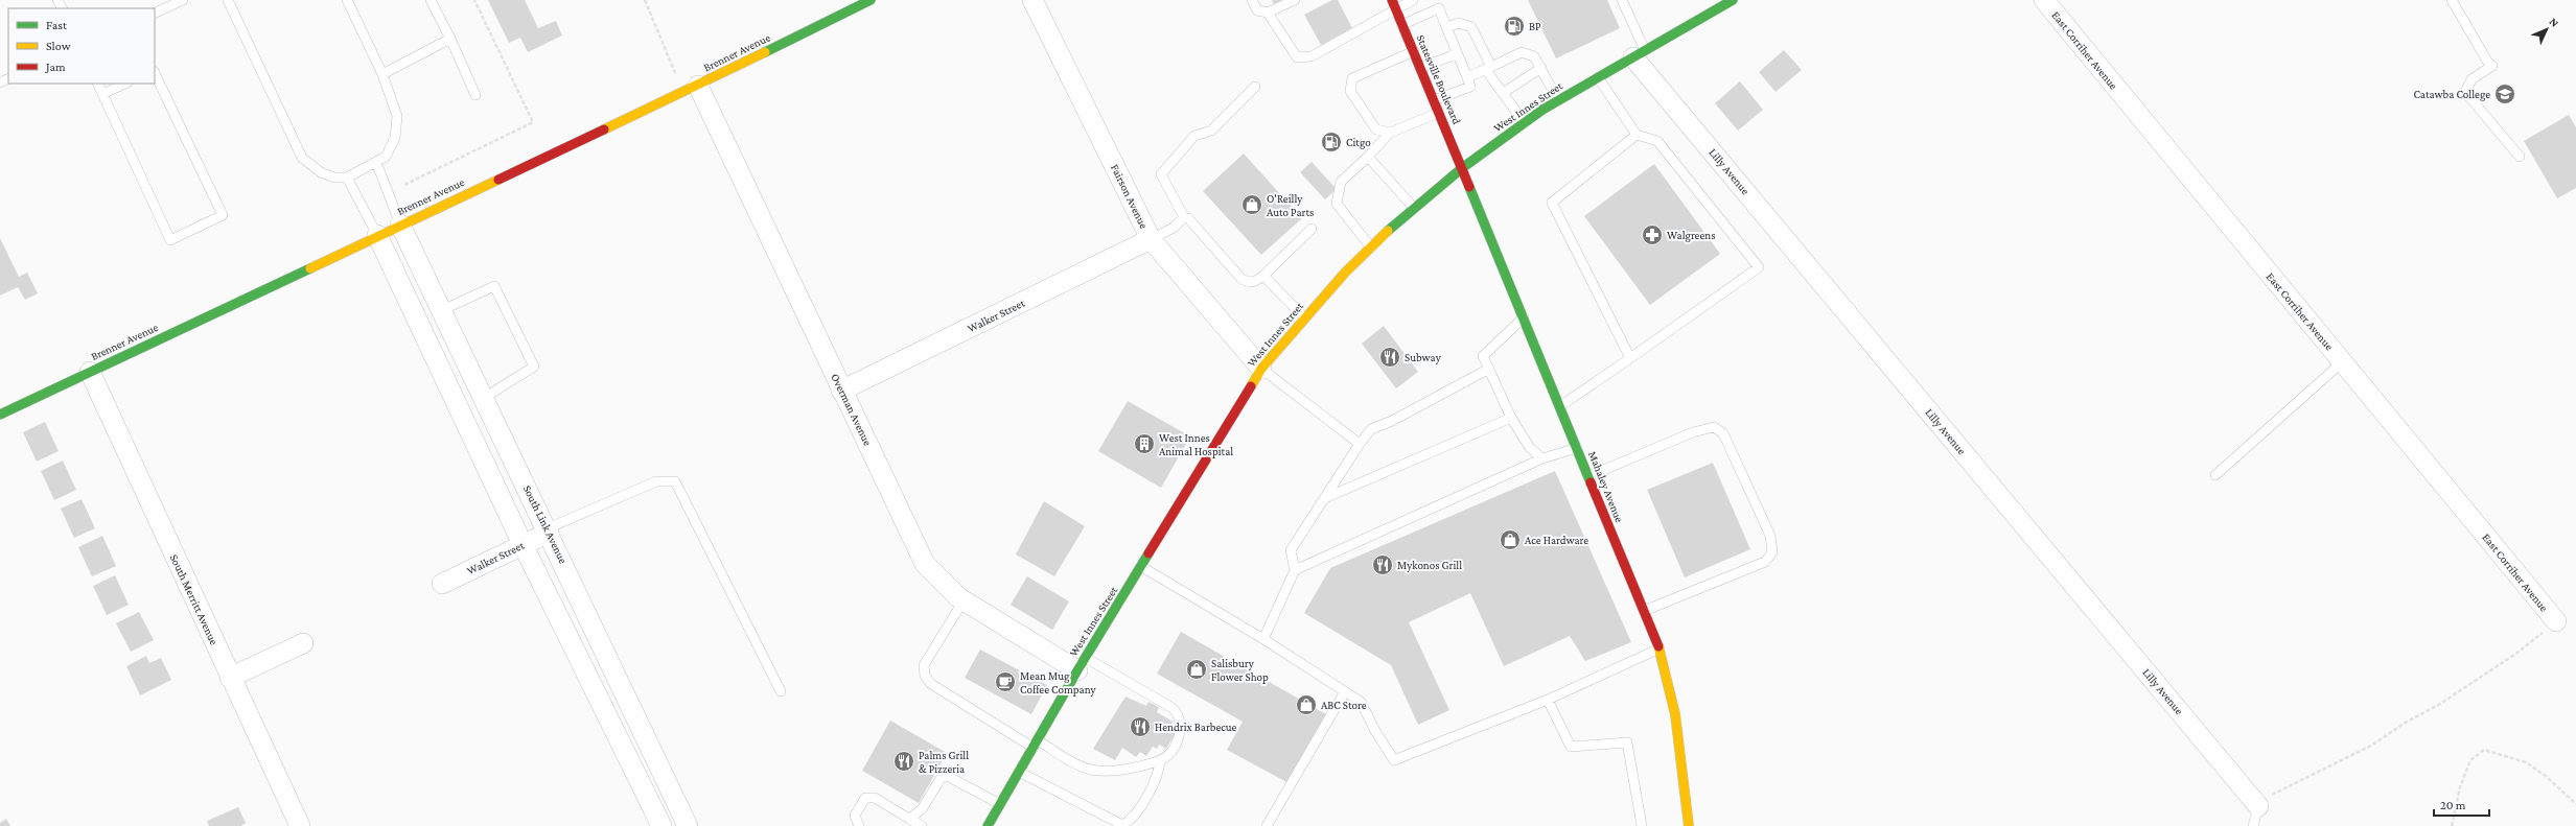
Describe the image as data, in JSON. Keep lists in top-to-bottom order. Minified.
{"streets":{"street":["East Corriher Avenue","Brenner Avenue","Statesville Boulevard","West Innes Street","Lilly Avenue","Fairson Avenue","Walker Street","Overman Avenue","Mahaley Avenue","South Link Avenue","South Merritt Avenue"]},"crossings":[["Brenner Avenue","Overman Avenue"],["Brenner Avenue","South Link Avenue"],["Brenner Avenue","South Merritt Avenue"],["Statesville Boulevard","West Innes Street"],["Statesville Boulevard","Mahaley Avenue"],["West Innes Street","Lilly Avenue"],["West Innes Street","Fairson Avenue"],["West Innes Street","Overman Avenue"],["West Innes Street","Mahaley Avenue"],["Fairson Avenue","Walker Street"],["Walker Street","Overman Avenue"],["Walker Street","South Link Avenue"]],"places":{"fuel station":["BP","Citgo"],"school or university":["Catawba College"],"shop":["O'Reilly Auto Parts","Ace Hardware","Salisbury Flower Shop","ABC Store"],"pharmacy":["Walgreens"],"restaurant":["Subway","Mykonos Grill","Hendrix Barbecue","Palms Grill & Pizzeria"],"building":["West Innes Animal Hospital"],"cafe":["Mean Mug Coffee Company"]},"legend":["Fast","Slow","Jam"],"scale_bar":"20 m","north":"top right"}
